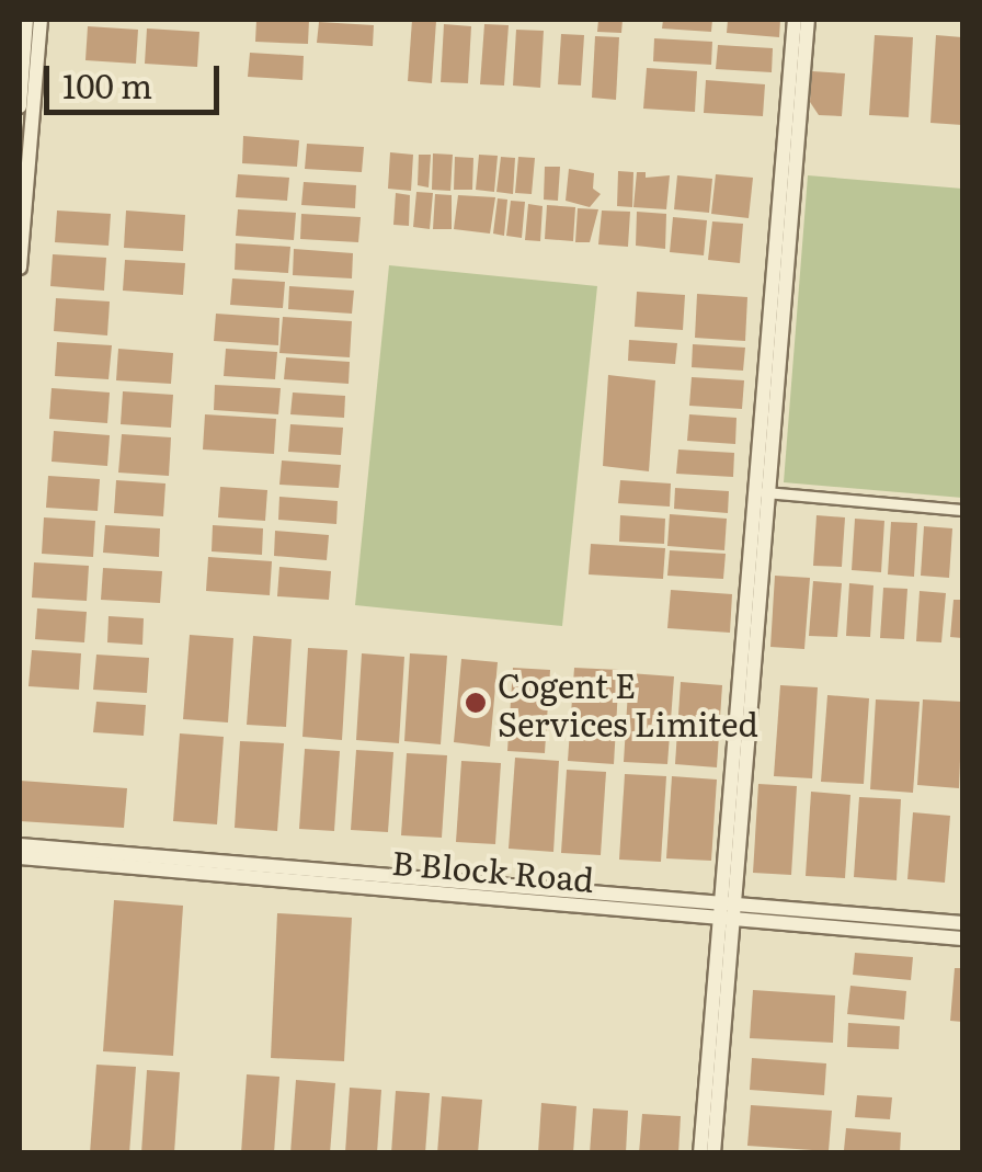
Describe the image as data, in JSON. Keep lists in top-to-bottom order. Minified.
{"streets":{"street":["B Block Road"]},"places":["Cogent E Services Limited"],"scale_bar":"100 m"}
